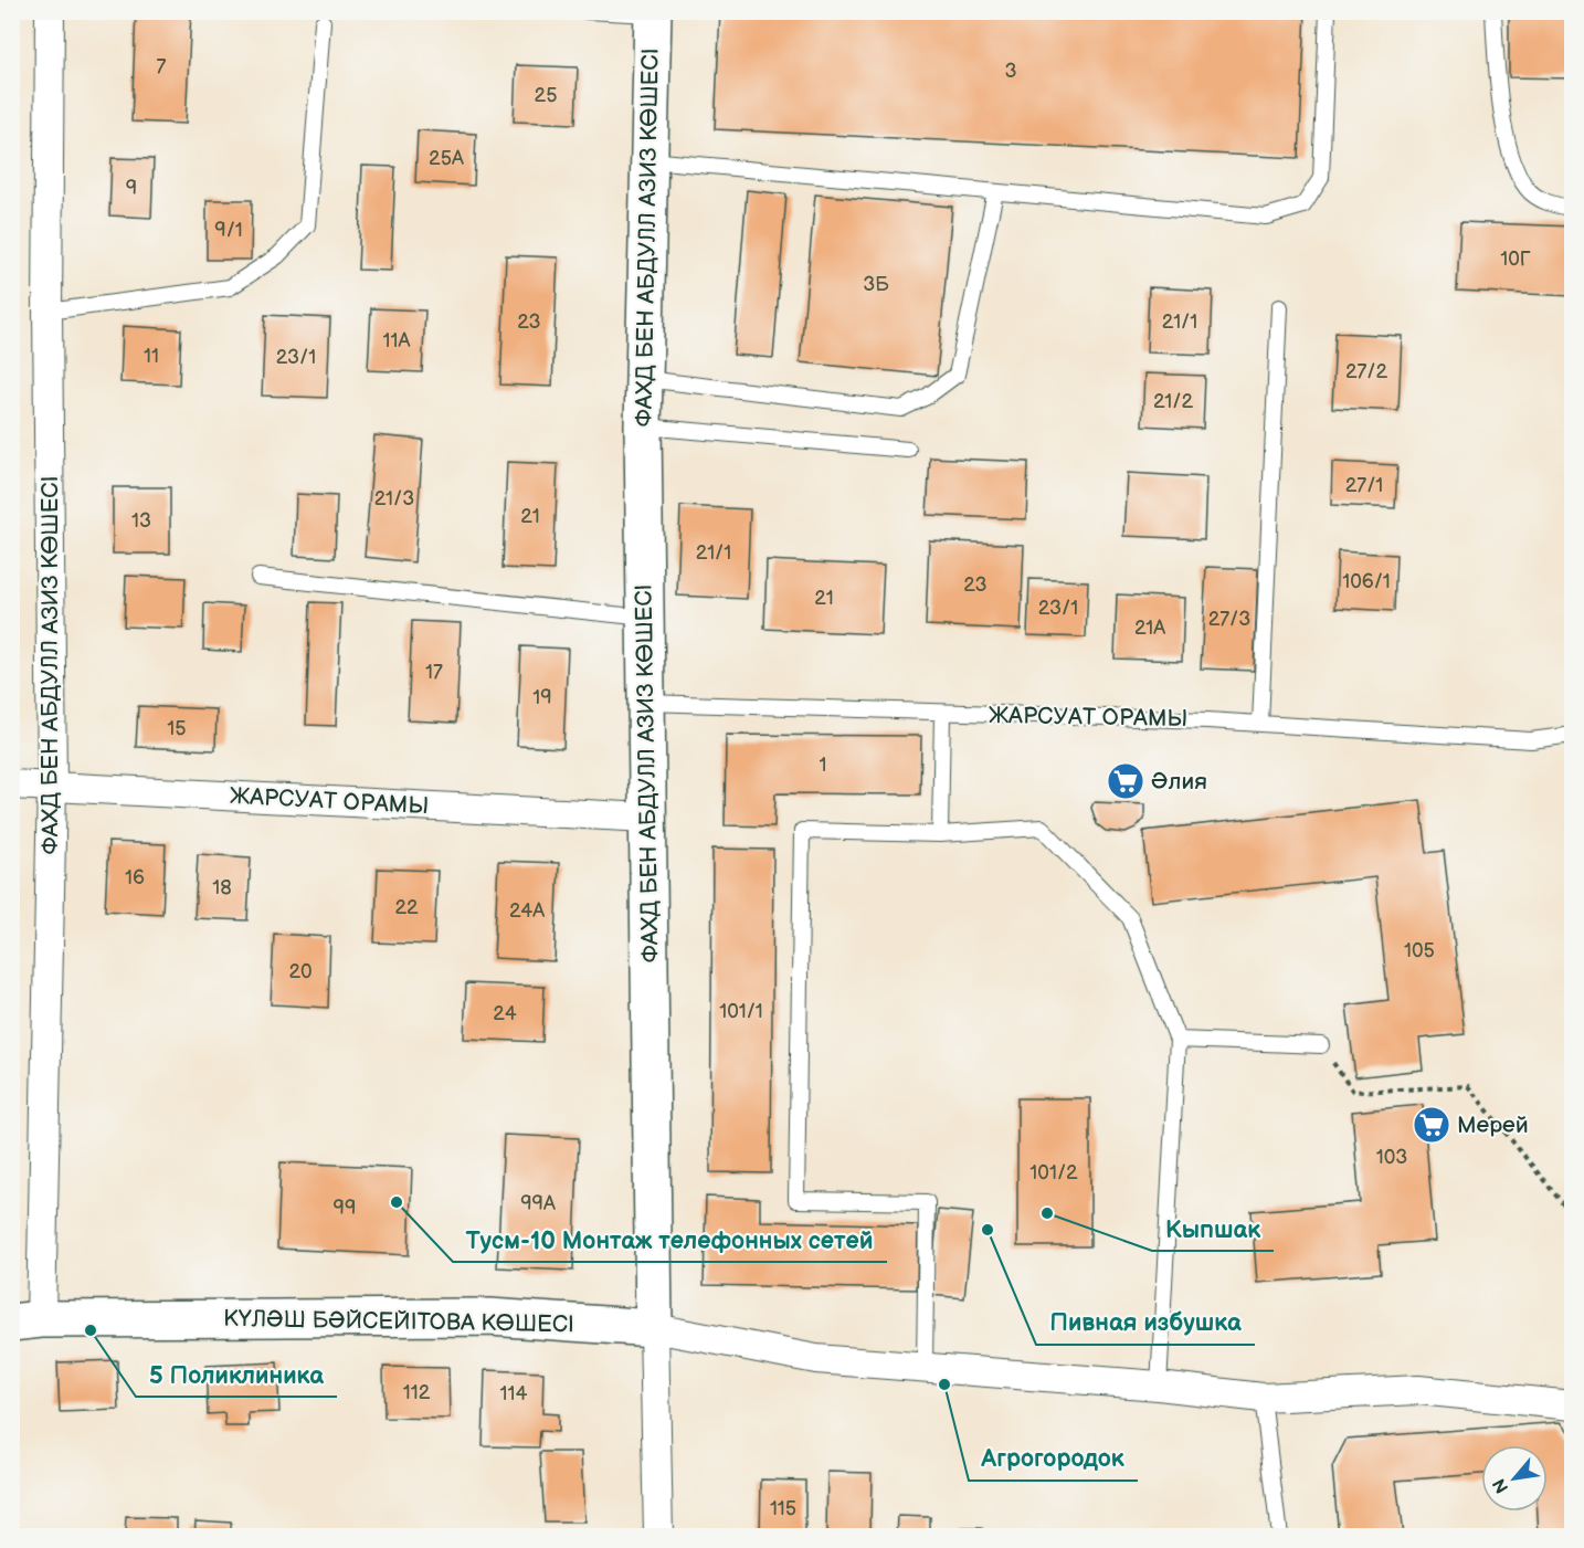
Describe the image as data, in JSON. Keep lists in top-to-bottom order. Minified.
{"streets":{"street":["ФАХД БЕН АБДУЛЛ АЗИЗ КӨШЕСІ","ЖАРСУАТ ОРАМЫ","КҮЛӘШ БӘЙСЕЙІТОВА КӨШЕСІ"]},"crossings":[["ФАХД БЕН АБДУЛЛ АЗИЗ КӨШЕСІ","ЖАРСУАТ ОРАМЫ"],["ФАХД БЕН АБДУЛЛ АЗИЗ КӨШЕСІ","КҮЛӘШ БӘЙСЕЙІТОВА КӨШЕСІ"]],"places":{"supermarket":["Әлия","Мерей"],"other":["Тусм-10 Монтаж телефонных сетей","Кыпшак","Пивная избушка","5 Поликлиника","Агрогородок"]},"house_numbers":["7","3","25","25А","9","9/1","10Г","3Б","23","21/1","11А","11","23/1","27/2","21/2","27/1","21/3","21","13","21/1","106/1","23","21","23/1","27/3","21А","17","19","15","1","16","18","22","24А","105","20","101/1","24","103","101/2","99А","99","112","114","115"],"north":"bottom left"}
